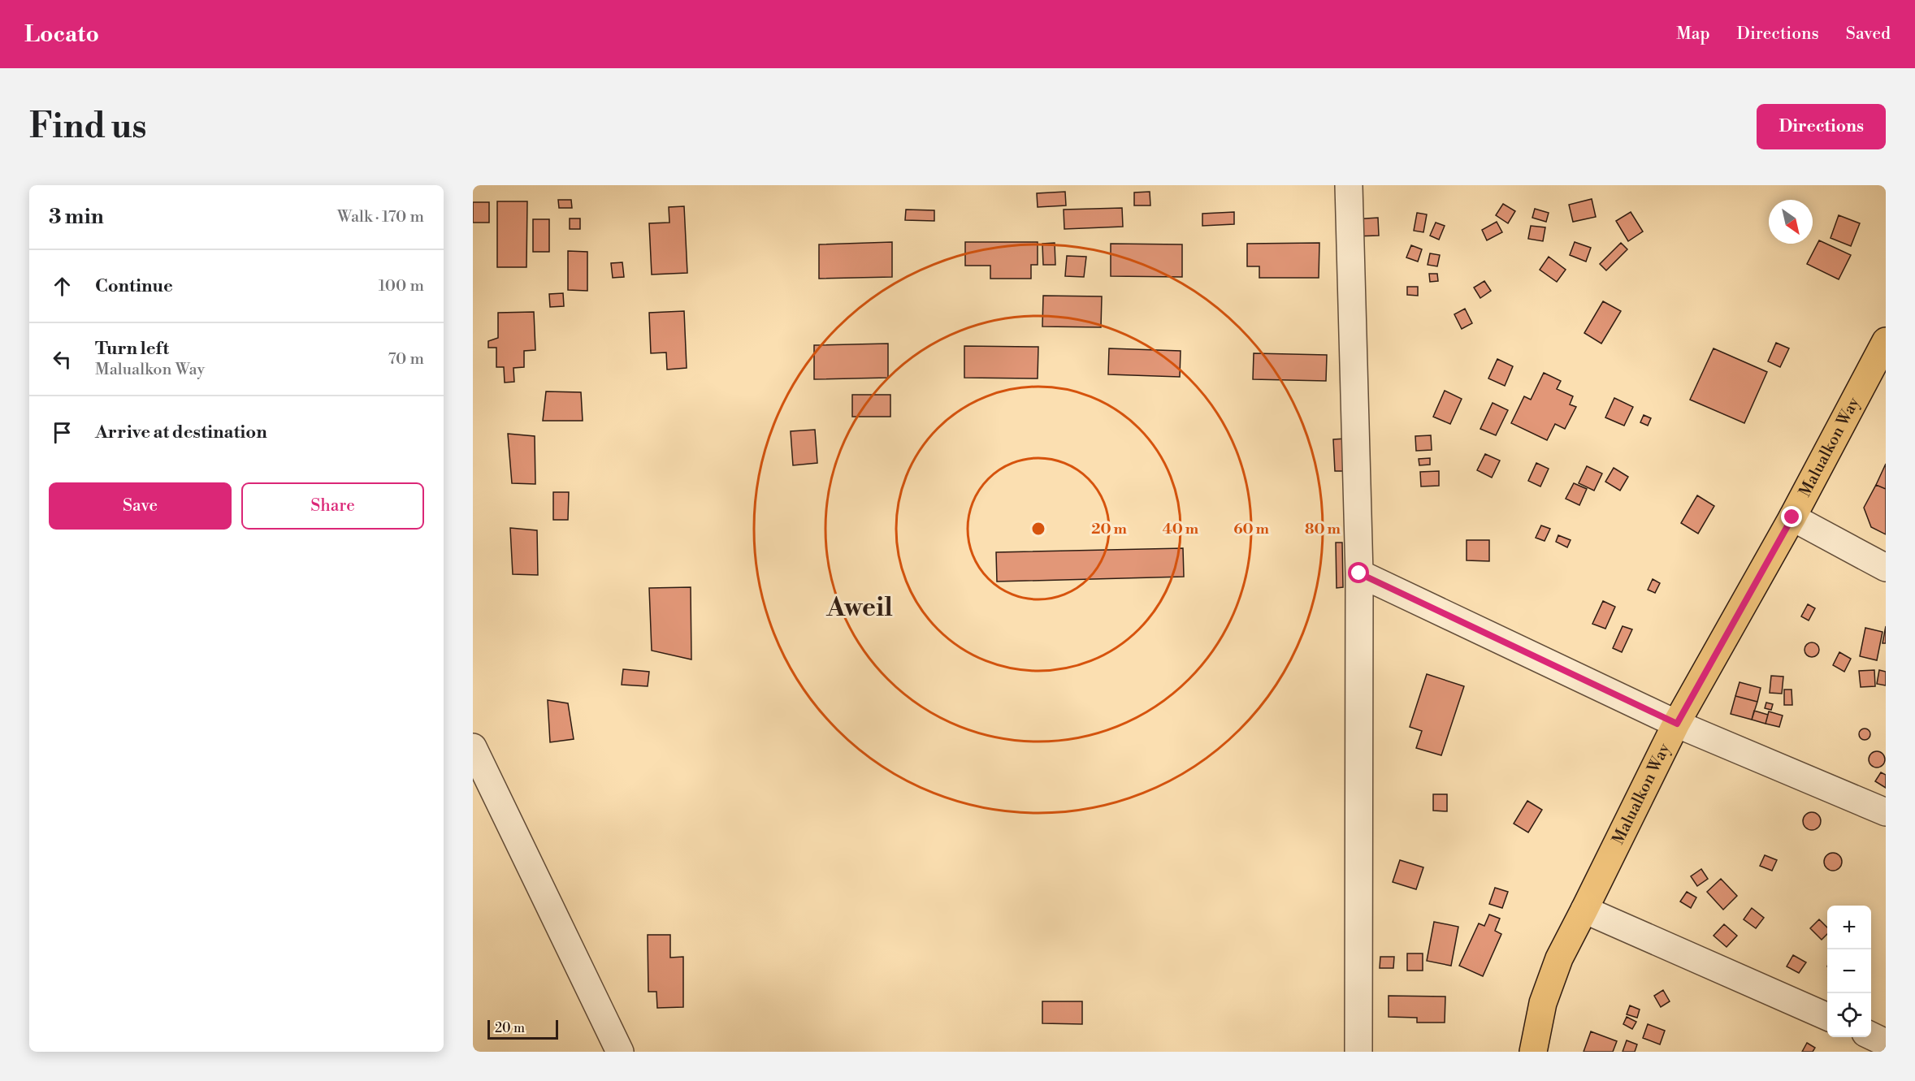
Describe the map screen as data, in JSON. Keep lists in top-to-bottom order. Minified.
{"streets":{"main road":["Malualkon Way"]},"districts":["Aweil"],"scale_bar":"20 m","north":"bottom right","page":{"header":"Locato","nav":["Map","Directions","Saved"],"buttons":["Directions",["Save","Share"]],"title":"Find us","heading":["3 min","Walk · 170 m"],"list":[["Continue","100 m"],["Turn left","Malualkon Way","70 m"],"Arrive at destination"],"map_buttons":["+","−"],"scale":"20 m"},"rings":["20 m","40 m","60 m","80 m"]}
